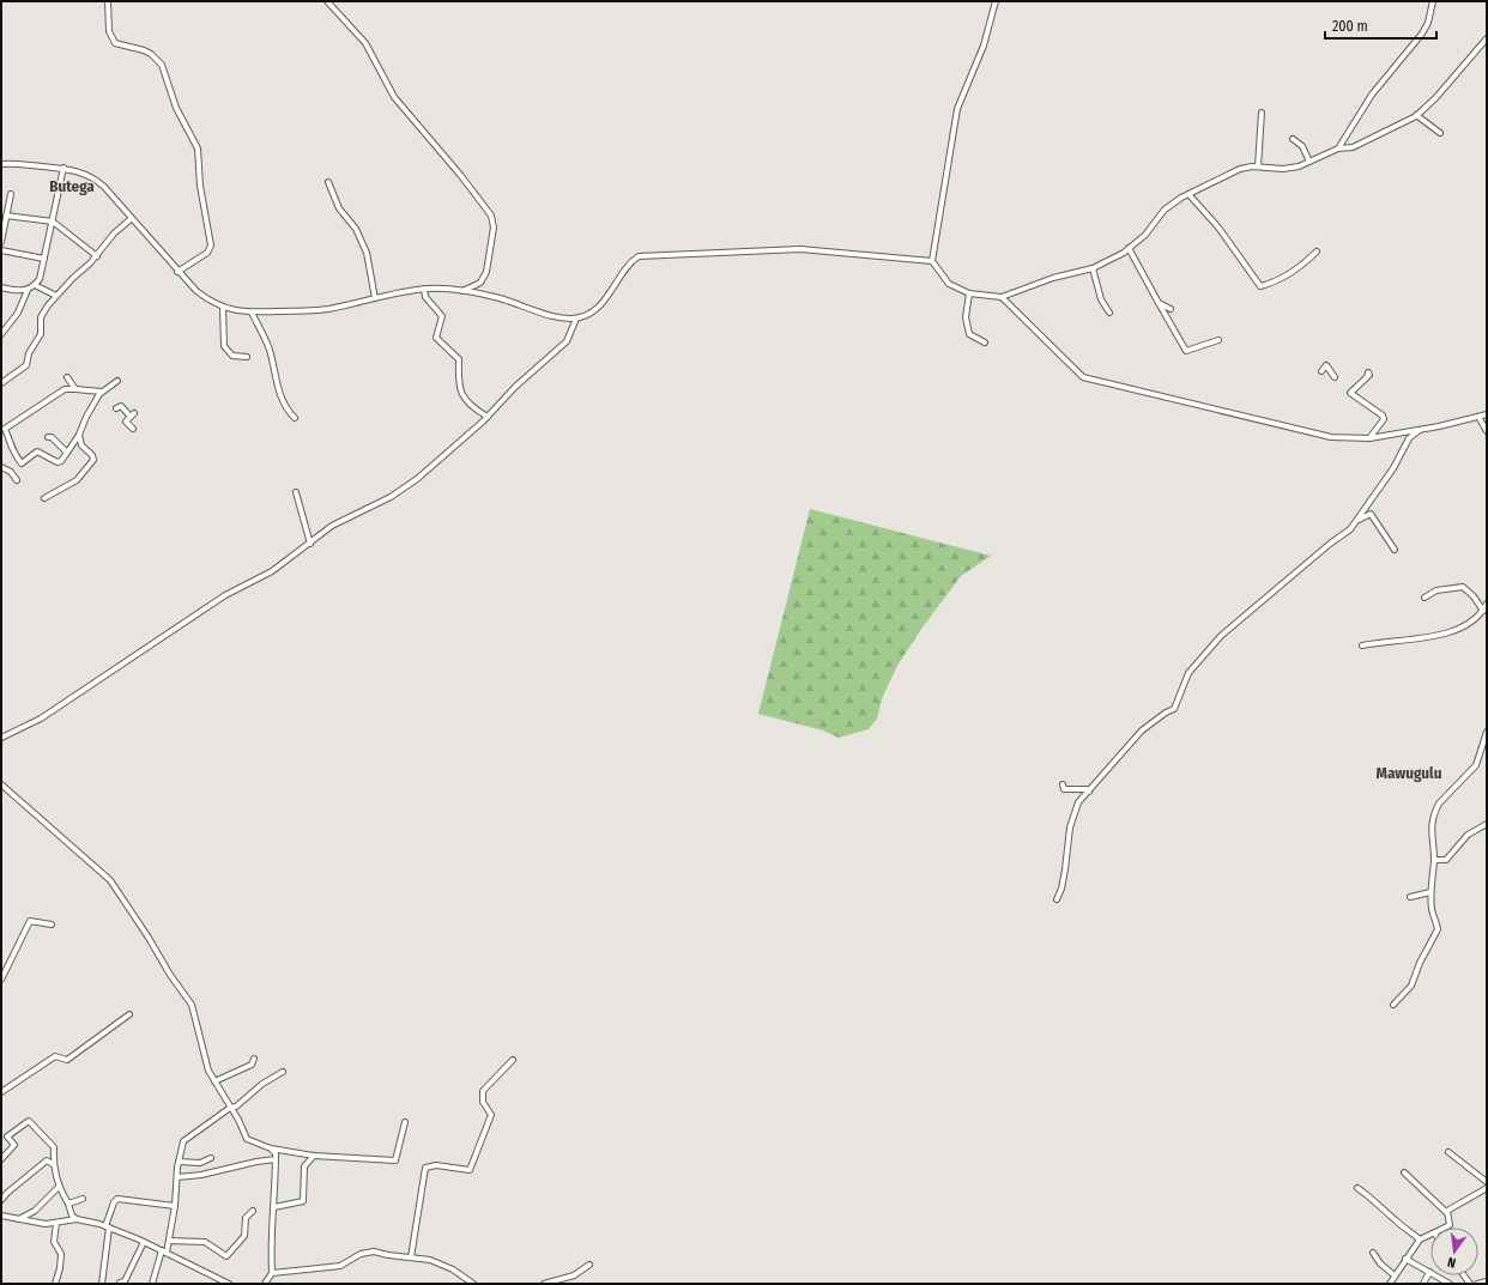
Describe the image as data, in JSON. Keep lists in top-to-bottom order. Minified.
{"districts":["Butega","Mawugulu"],"scale_bar":"200 m","north":"bottom"}
